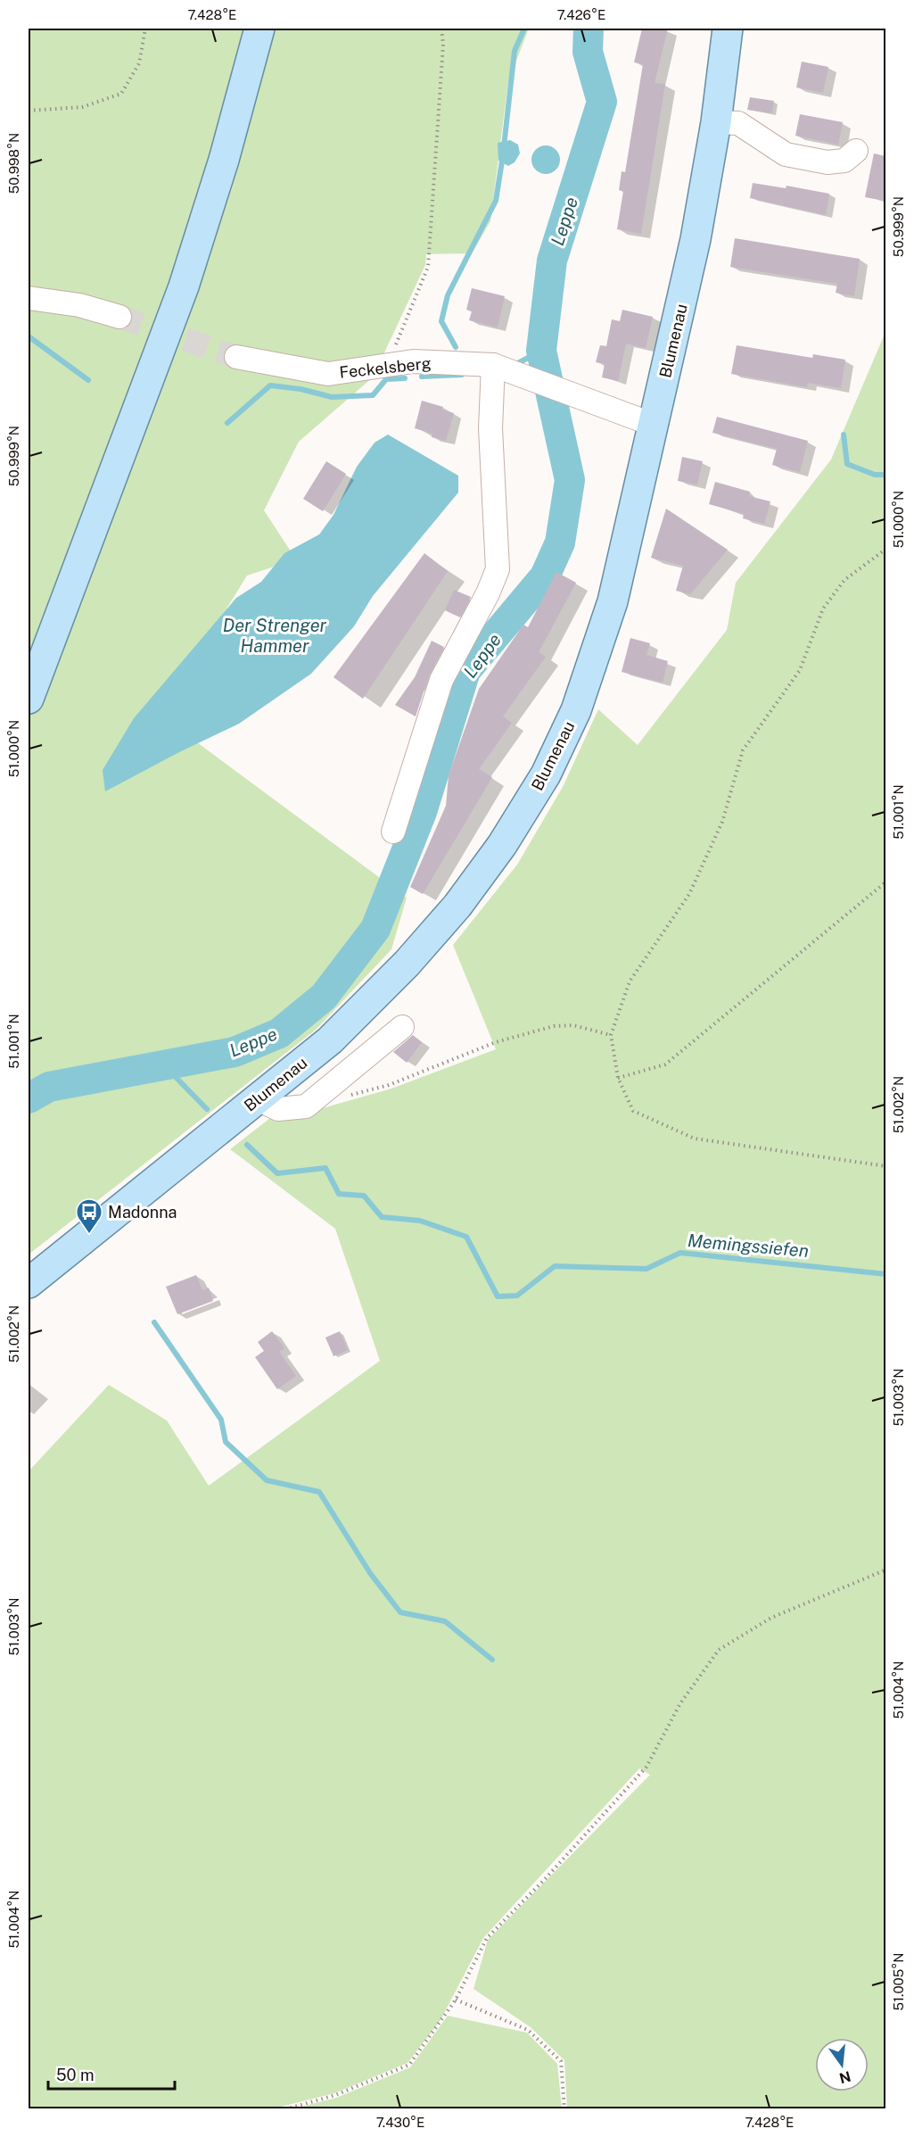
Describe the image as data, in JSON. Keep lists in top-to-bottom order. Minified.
{"streets":{"main road":["Blumenau"],"street":["Feckelsberg"]},"crossings":[["Blumenau","Feckelsberg"]],"water":["Leppe","Der Strenger Hammer","Memingssiefen"],"places":{"bus stop":["Madonna"]},"scale_bar":"50 m","north":"bottom","coordinates":["7.428°E","7.426°E","50.998°N","50.999°N","51.000°N","51.001°N","51.002°N","51.003°N","51.004°N","51.005°N","7.430°E"]}
